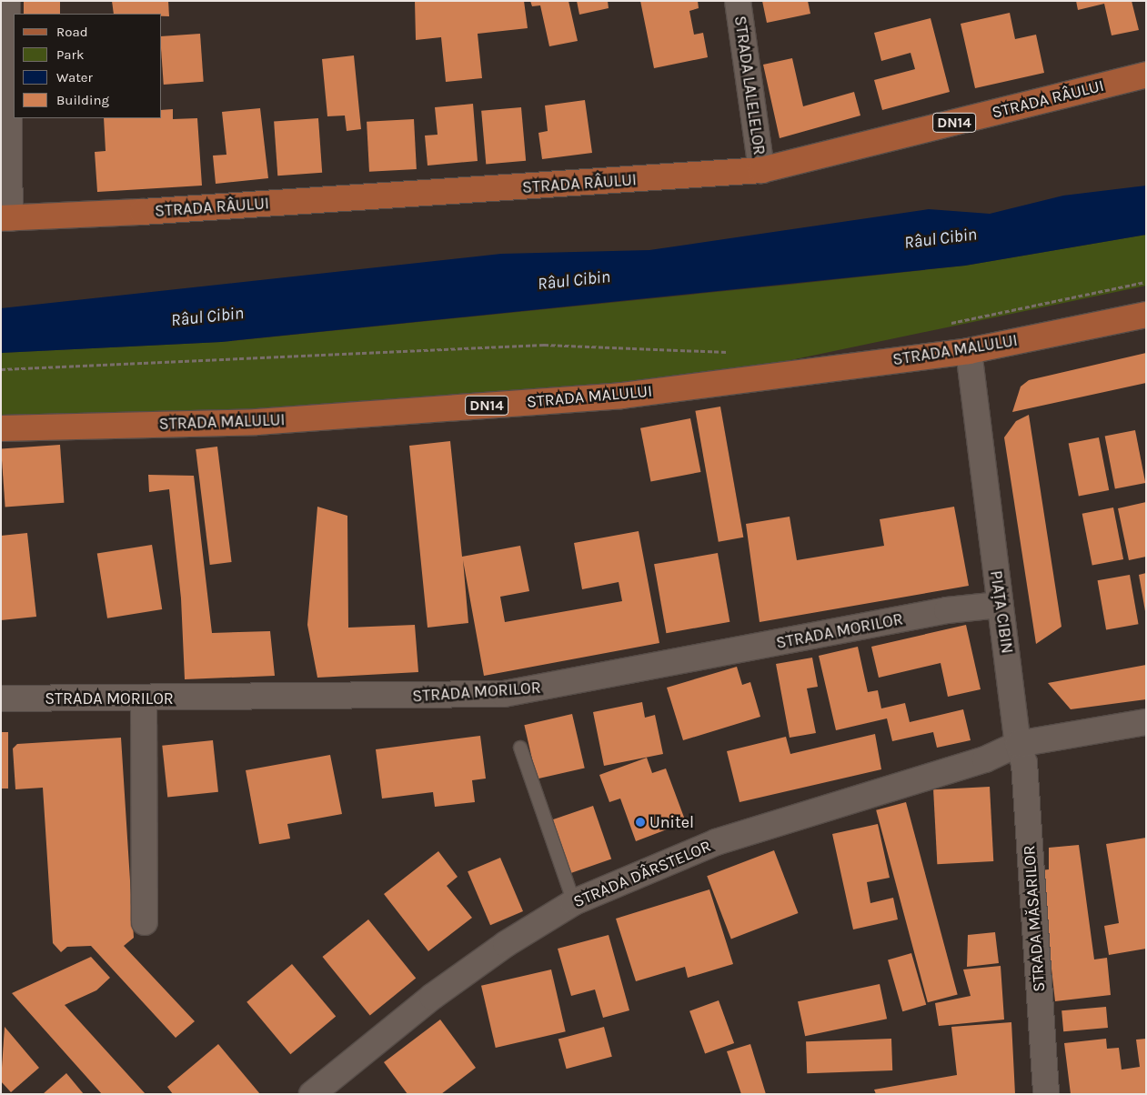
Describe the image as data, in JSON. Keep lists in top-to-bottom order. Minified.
{"streets":{"main road":["STRADA RÂULUI","DN14","STRADA MALULUI"],"street":["STRADA LALELELOR","PIAȚA CIBIN","STRADA MORILOR","STRADA DÂRSTELOR","STRADA MĂSARILOR"]},"crossings":[["STRADA LALELELOR","STRADA RÂULUI"],["STRADA MALULUI","PIAȚA CIBIN"],["PIAȚA CIBIN","STRADA MORILOR"],["PIAȚA CIBIN","STRADA DÂRSTELOR"],["PIAȚA CIBIN","STRADA MĂSARILOR"],["STRADA DÂRSTELOR","STRADA MĂSARILOR"]],"water":["Râul Cibin"],"places":["Unitel"],"legend":["Road","Park","Water","Building"]}
